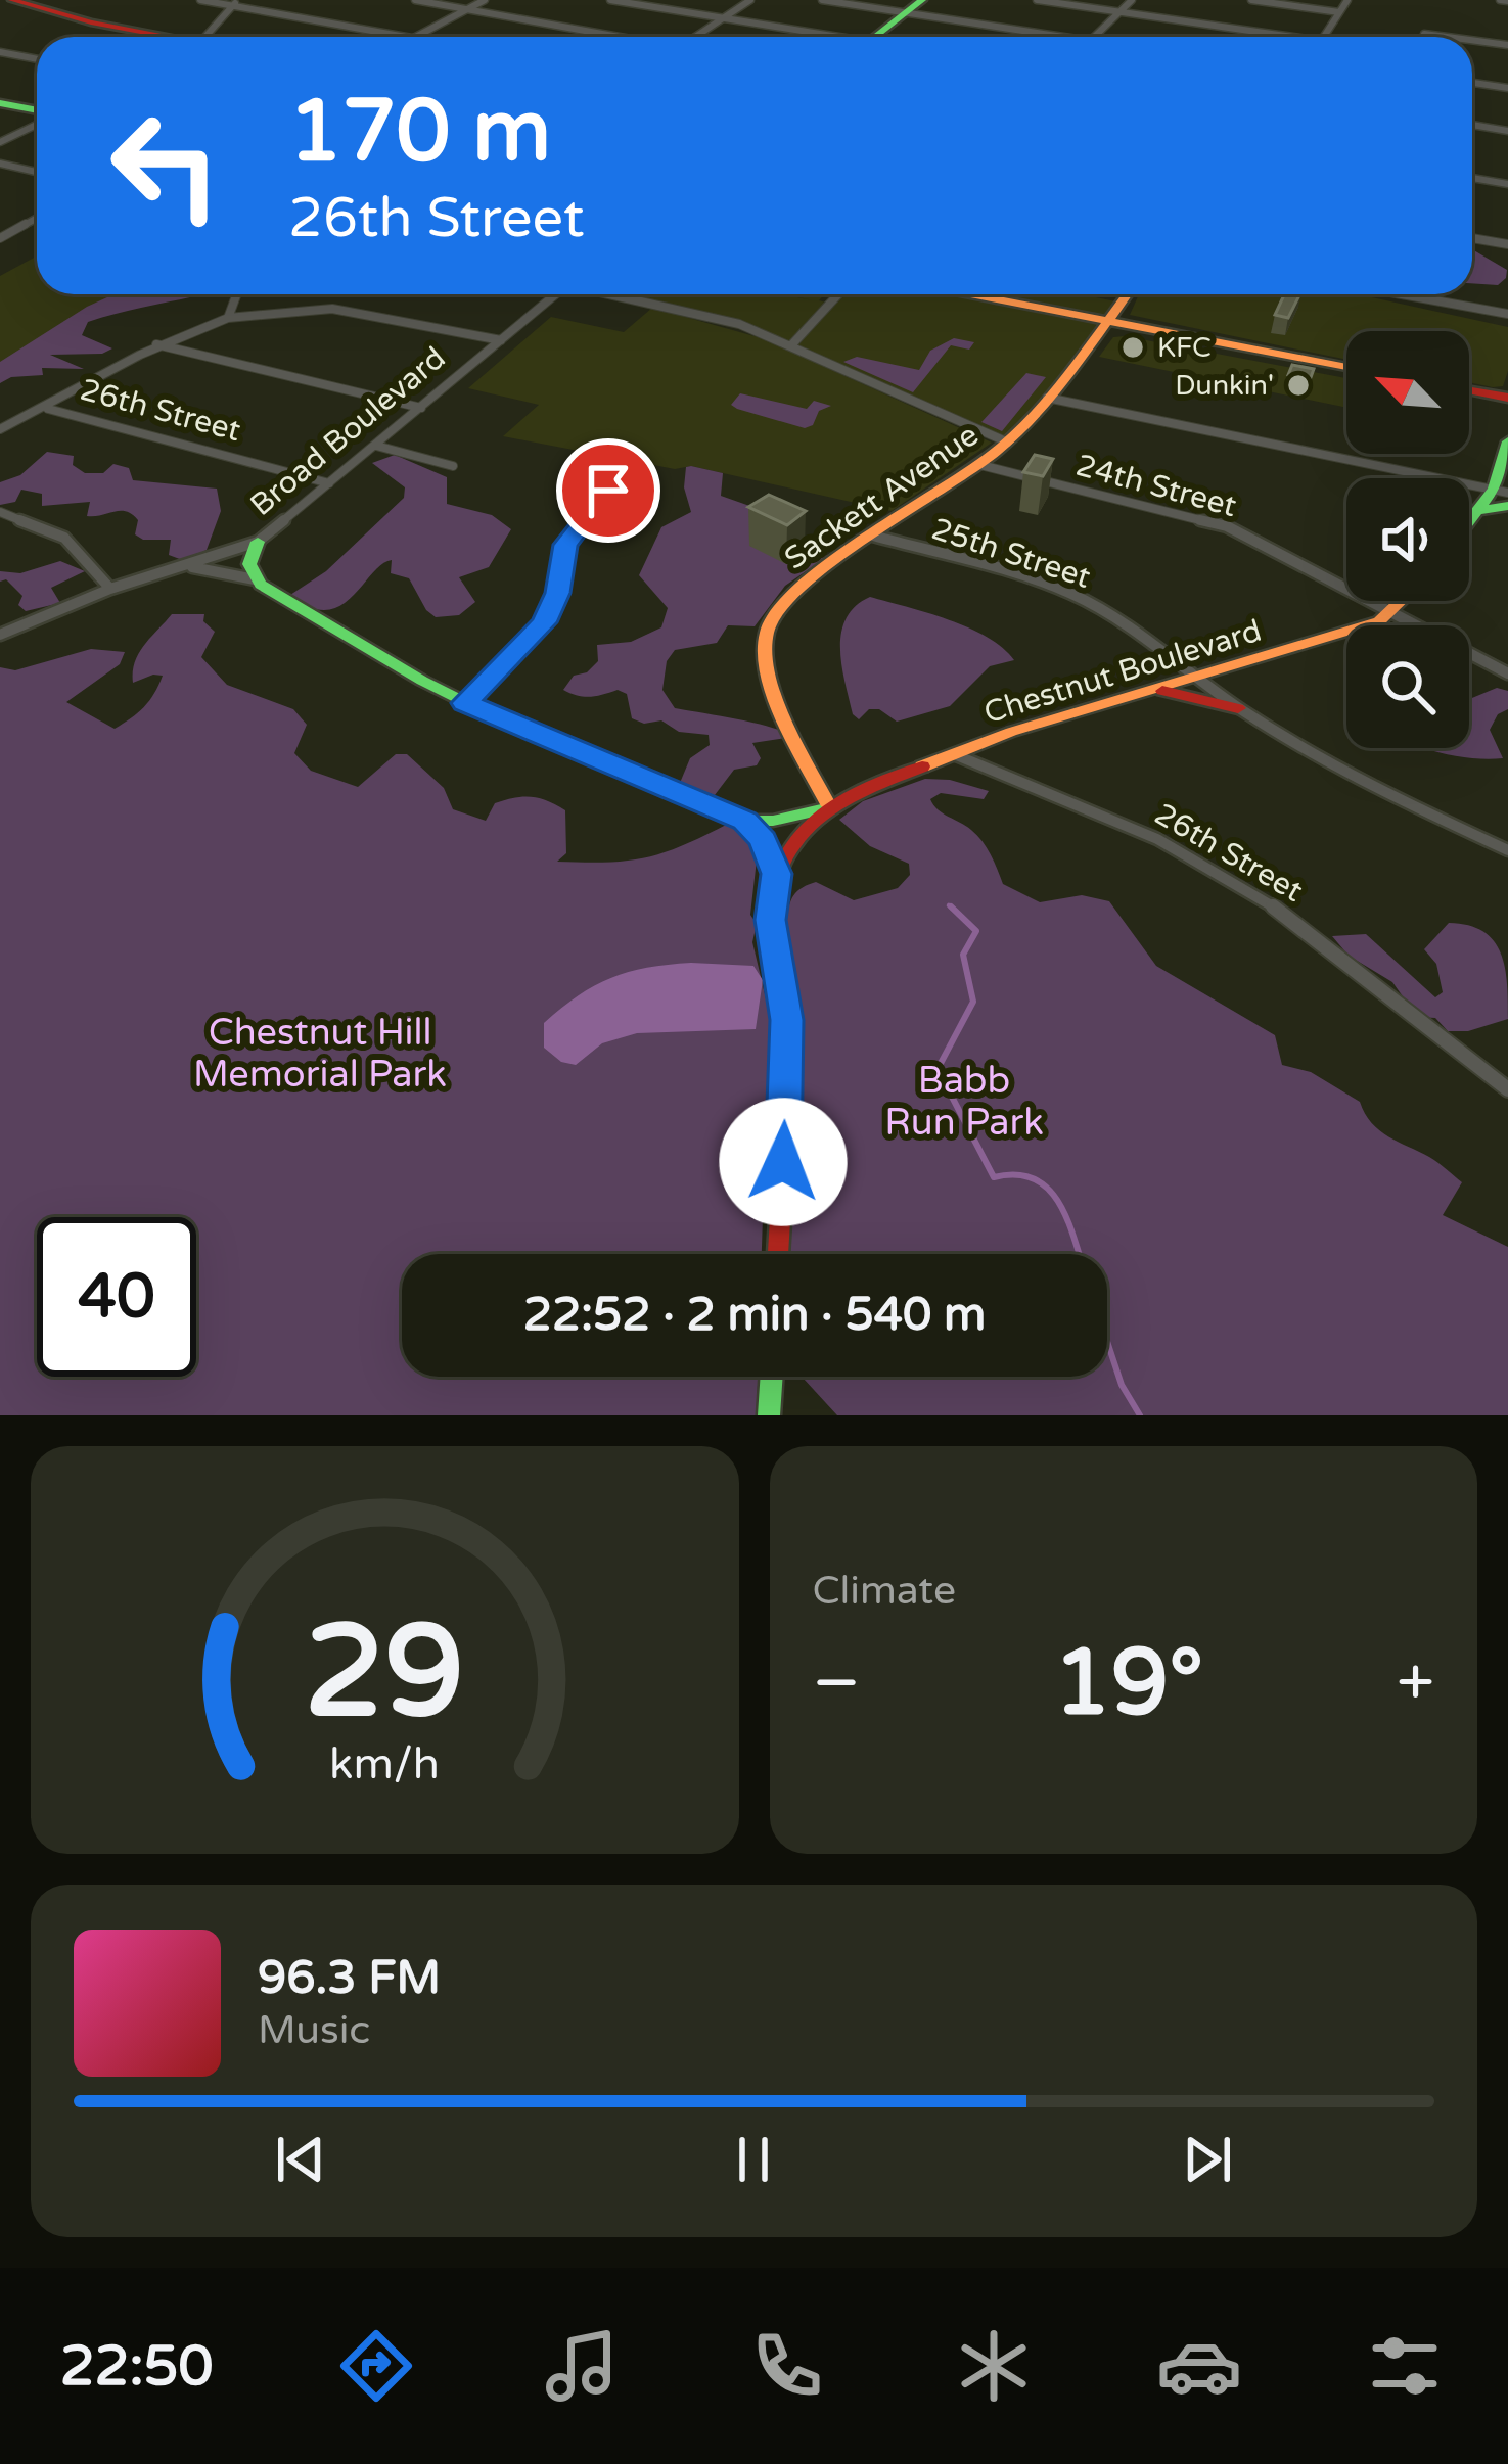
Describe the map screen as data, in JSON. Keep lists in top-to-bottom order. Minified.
{"streets":{"street":["26th Street","Broad Boulevard","24th Street","Sackett Avenue","25th Street","Chestnut Boulevard"]},"crossings":[["26th Street","Broad Boulevard"],["26th Street","Chestnut Boulevard"],["24th Street","Sackett Avenue"],["24th Street","Chestnut Boulevard"],["Sackett Avenue","25th Street"],["Sackett Avenue","Chestnut Boulevard"],["25th Street","Chestnut Boulevard"]],"parks":["Chestnut Hill Memorial Park","Babb Run Park"],"places":["KFC","Dunkin'"],"north":"top left","page":{"turn":["170 m","26th Street"],"limit":"40","trip":"22:52 · 2 min · 540 m","tile":"Climate","heat":["−","19°","+"],"song":["96.3 FM","Music"],"tabs":"22:50","gauge":["29","km/h"]}}
